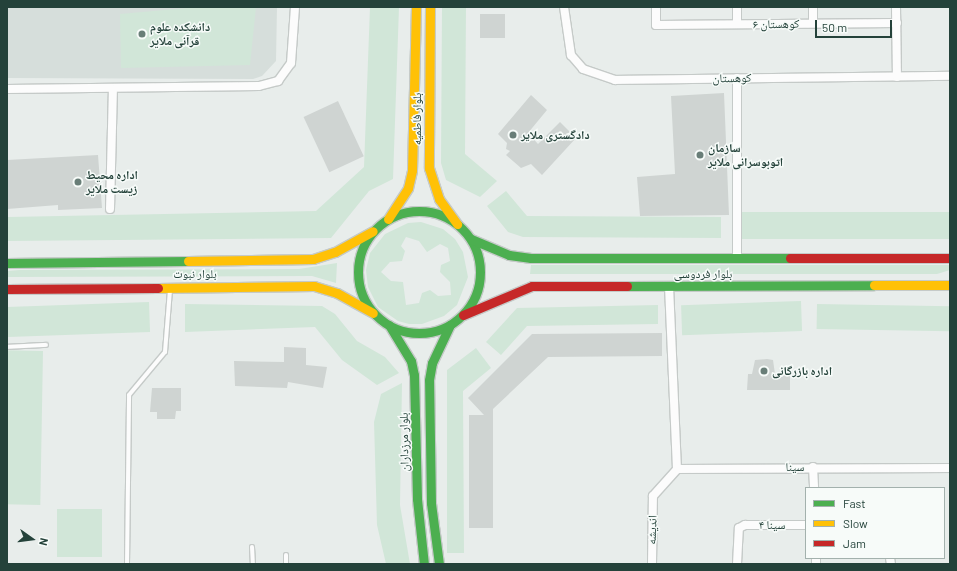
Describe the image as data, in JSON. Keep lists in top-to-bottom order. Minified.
{"streets":{"main road":["بلوار فاطمیه","بلوار نبوت","بلوار فردوسی","بلوار مرزداران"],"street":["کوهستان ۶","کوهستان","سینا","سینا ۴","اندیشه"]},"crossings":[["بلوار فاطمیه","بلوار نبوت"],["بلوار فاطمیه","بلوار فردوسی"],["بلوار فاطمیه","بلوار مرزداران"],["بلوار نبوت","بلوار فردوسی"],["بلوار نبوت","بلوار مرزداران"],["بلوار فردوسی","بلوار مرزداران"],["سینا","اندیشه"]],"places":["دانشکده علوم قرآنی ملایر","دادگستری ملایر","سازمان اتوبوسرانی ملایر","اداره محیط زیست ملایر","اداره بازرگانی"],"legend":["Fast","Slow","Jam"],"scale_bar":"50 m","north":"right"}
